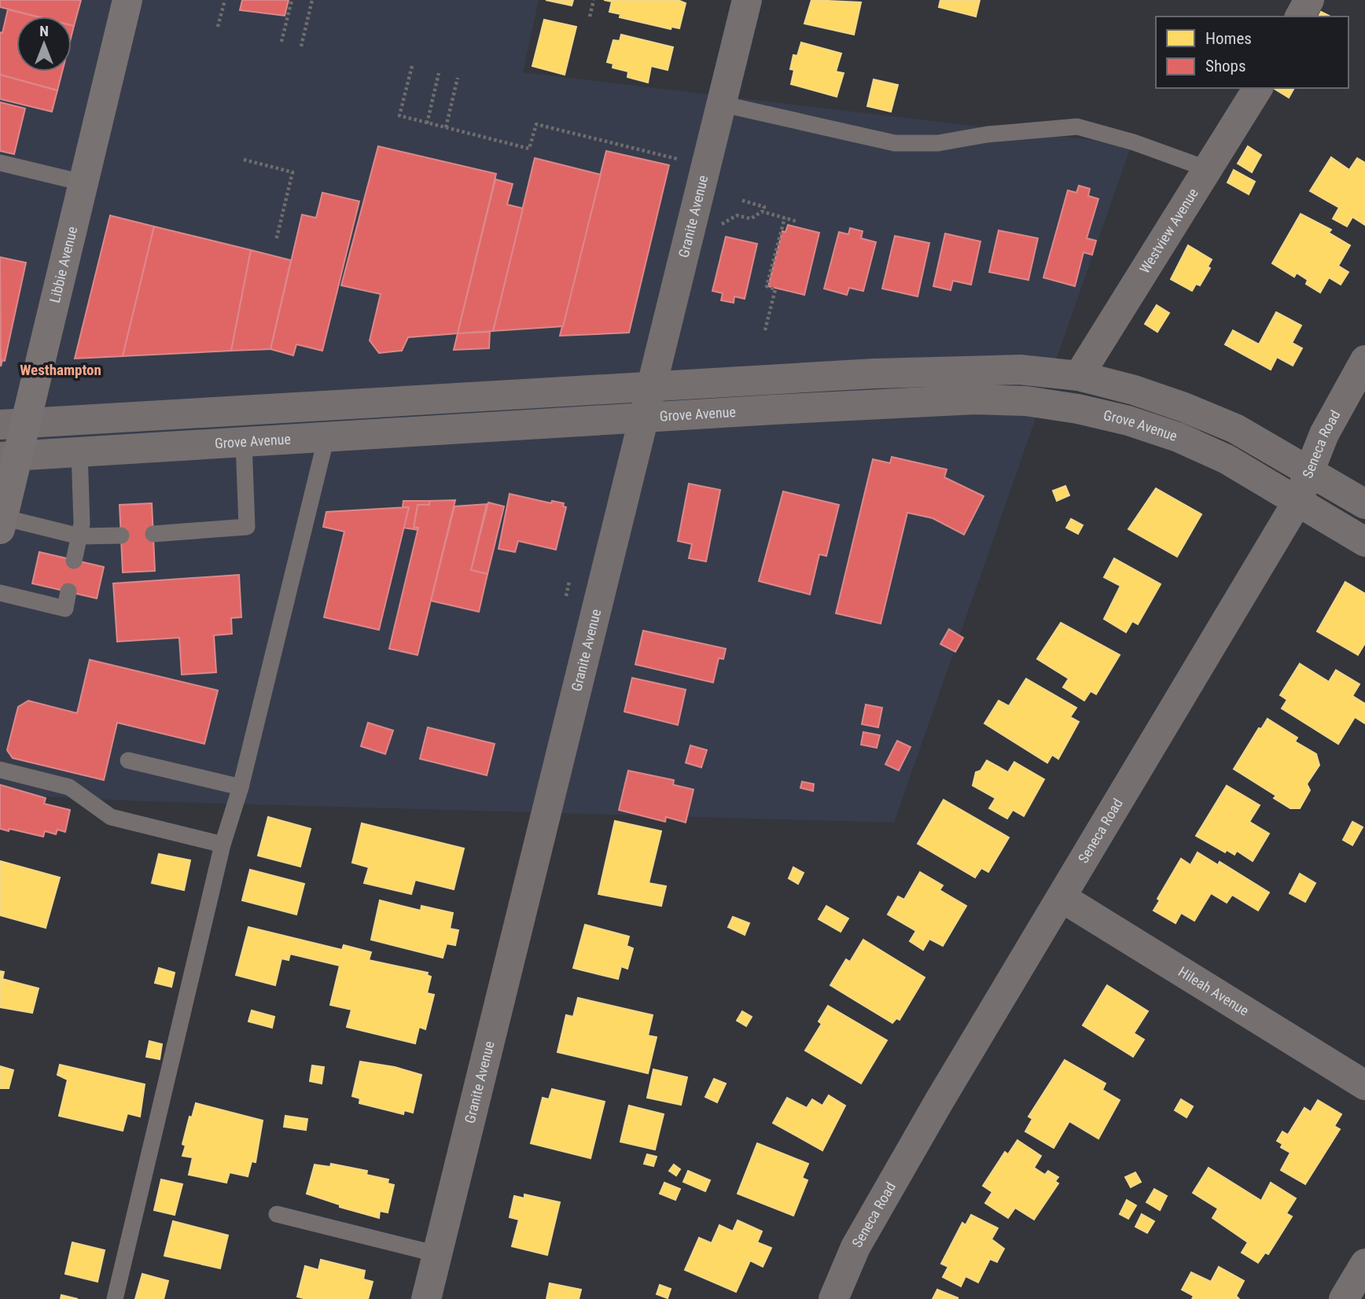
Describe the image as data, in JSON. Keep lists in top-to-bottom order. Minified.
{"streets":{"main road":["Libbie Avenue"],"street":["Granite Avenue","Westview Avenue","Grove Avenue","Seneca Road","Hileah Avenue"]},"crossings":[["Granite Avenue","Grove Avenue"],["Libbie Avenue","Grove Avenue"],["Grove Avenue","Seneca Road"],["Seneca Road","Hileah Avenue"]],"districts":["Westhampton"],"legend":["Homes","Shops"],"north":"top"}
